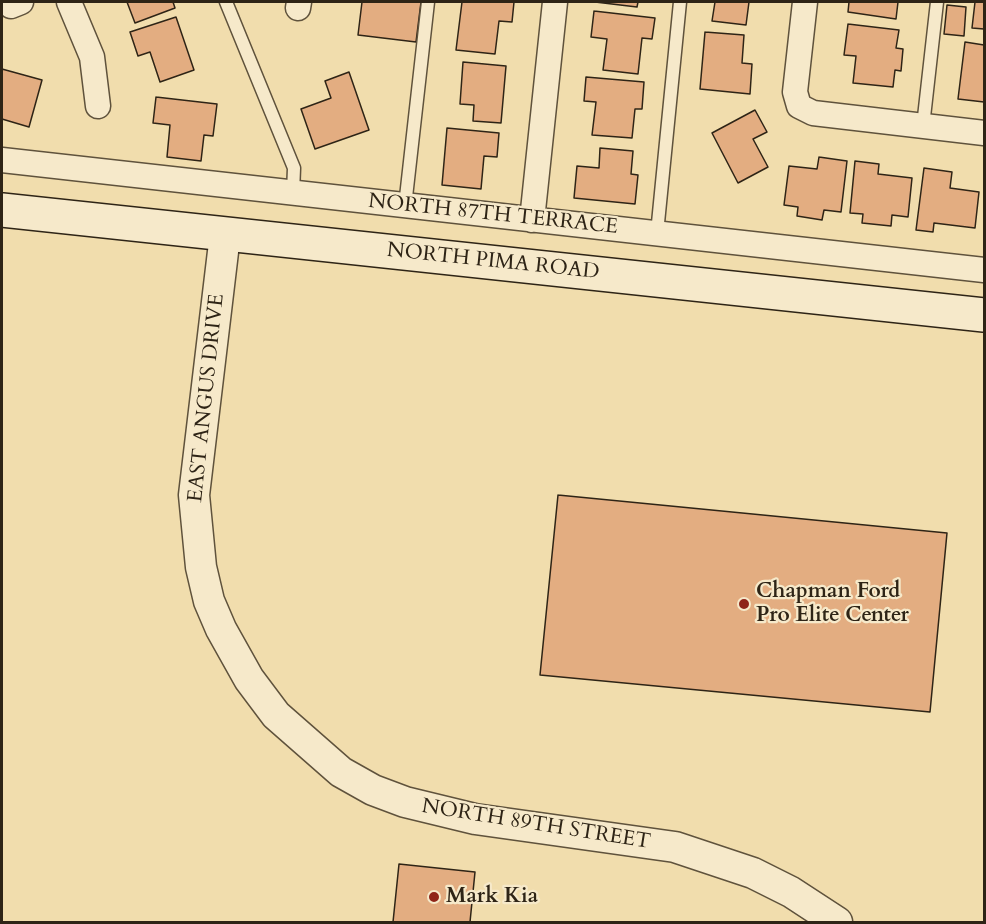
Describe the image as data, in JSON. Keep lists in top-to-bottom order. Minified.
{"streets":{"main road":["NORTH PIMA ROAD"],"street":["NORTH 87TH TERRACE","EAST ANGUS DRIVE","NORTH 89TH STREET"]},"crossings":[["NORTH PIMA ROAD","EAST ANGUS DRIVE"],["EAST ANGUS DRIVE","NORTH 89TH STREET"]],"places":["Chapman Ford Pro Elite Center","Mark Kia"]}
